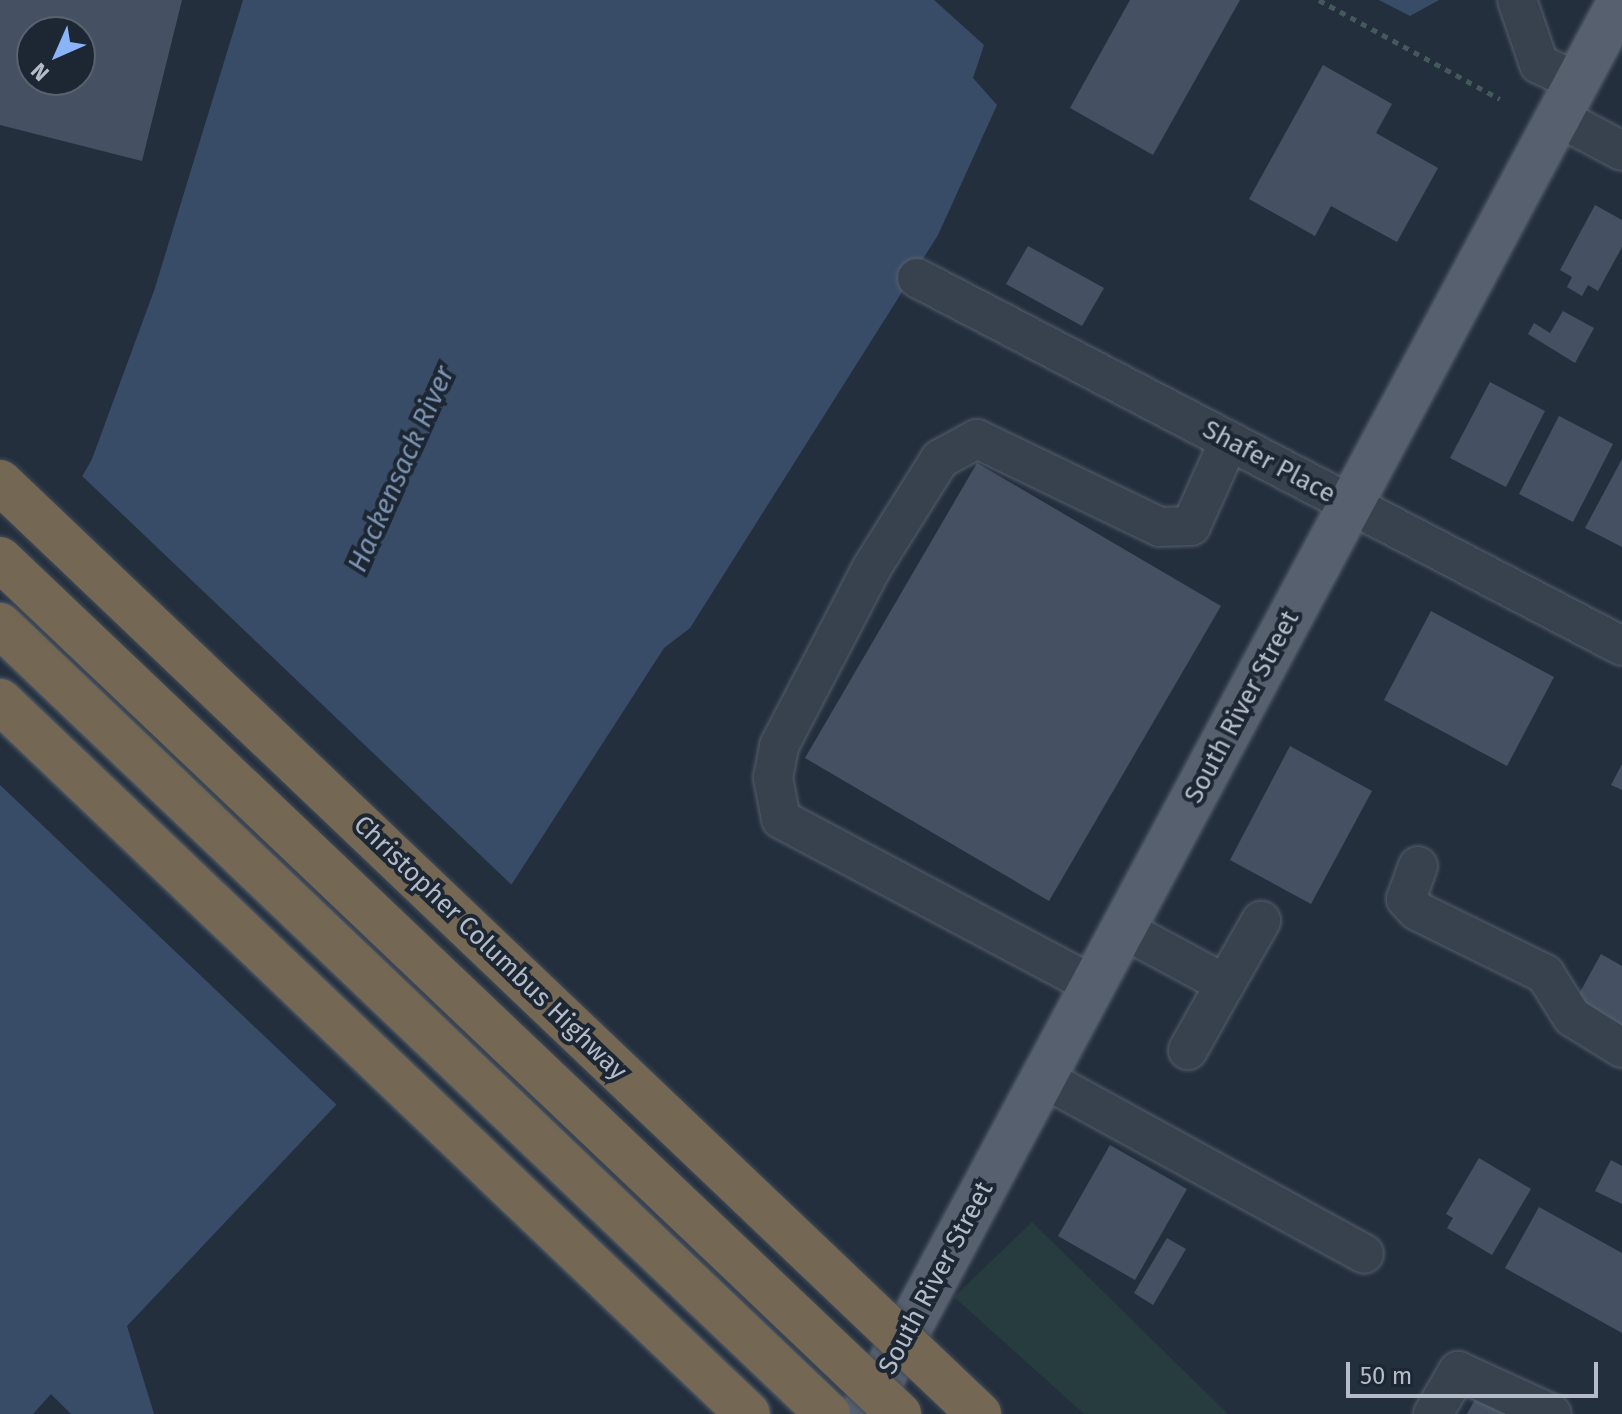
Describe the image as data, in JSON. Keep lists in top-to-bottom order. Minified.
{"streets":{"highway":["Christopher Columbus Highway"],"main road":["South River Street"],"street":["Shafer Place"]},"crossings":[["Shafer Place","South River Street"]],"water":["Hackensack River"],"scale_bar":"50 m","north":"bottom left"}
